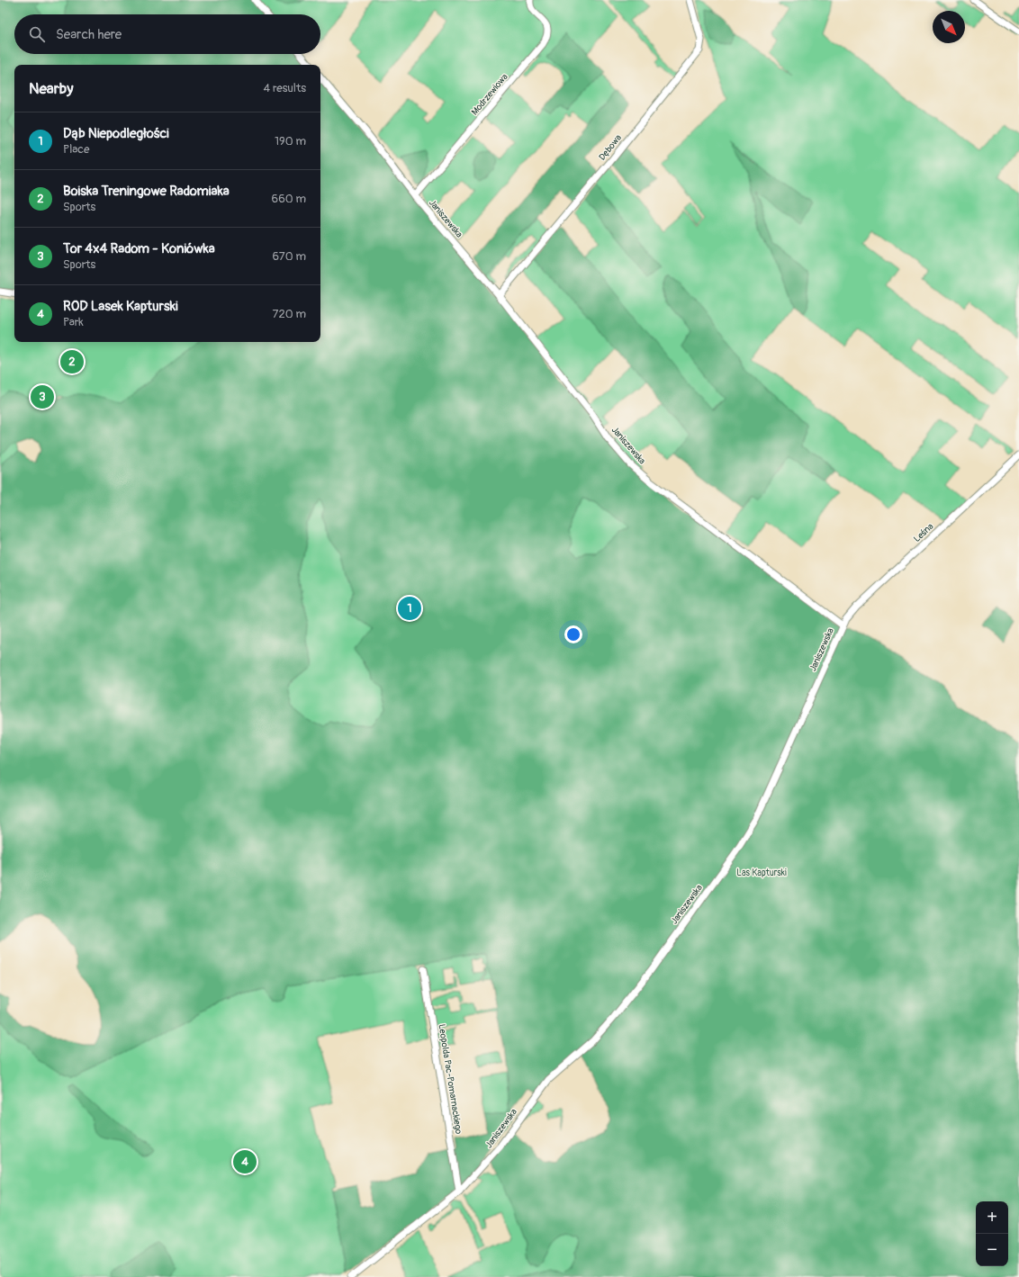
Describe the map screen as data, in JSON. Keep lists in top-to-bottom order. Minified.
{"streets":{"street":["Modrzewiowa","Dębowa","Janiszewska","Leśna","Leopolda Pac-Pomarnackiego"]},"crossings":[["Modrzewiowa","Janiszewska"],["Dębowa","Janiszewska"],["Janiszewska","Leśna"],["Janiszewska","Leopolda Pac-Pomarnackiego"]],"parks":["Las Kapturski"],"north":"bottom right","page":{"search":"Search here","heading":["Nearby","4 results"],"list":[{"mark":"1","name":"Dąb Niepodległości","note":"Place","value":"190 m"},{"mark":"2","name":"Boiska Treningowe Radomiaka","note":"Sports","value":"660 m"},{"mark":"3","name":"Tor 4x4 Radom - Koniówka","note":"Sports","value":"670 m"},{"mark":"4","name":"ROD Lasek Kapturski","note":"Park","value":"720 m"}],"pins":["2","3","1","4"],"map_buttons":["+","−"]}}
